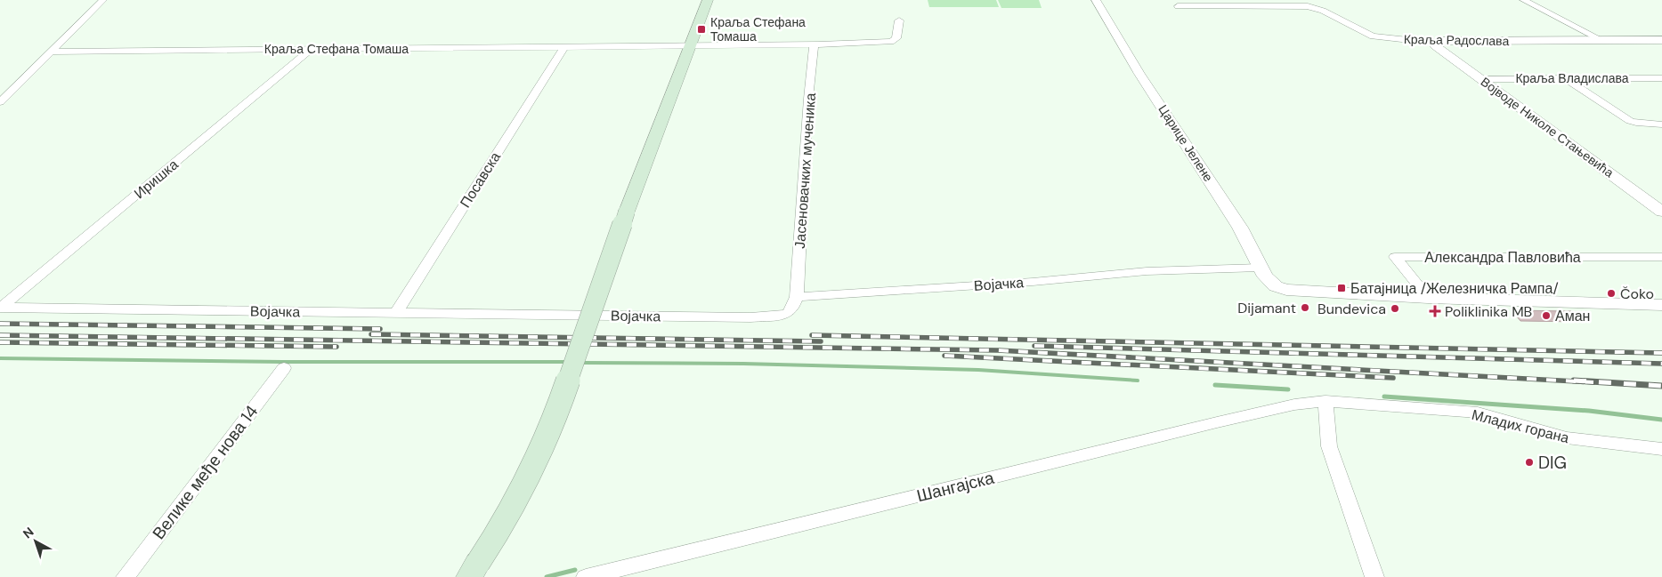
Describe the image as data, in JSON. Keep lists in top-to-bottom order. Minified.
{"streets":{"street":["Краља Радослава","Краља Стефана Томаша","Краља Владислава","Војводе Николе Стањевића","Царице Јелене","Јасеновачких мученика","Иришка","Посавска","Александра Павловића","Војачка","Младих горана","Велике међе нова 14","Шангајска"]},"crossings":[["Краља Радослава","Војводе Николе Стањевића"],["Краља Стефана Томаша","Јасеновачких мученика"],["Краља Стефана Томаша","Иришка"],["Краља Стефана Томаша","Посавска"],["Краља Владислава","Војводе Николе Стањевића"],["Царице Јелене","Александра Павловића"],["Царице Јелене","Војачка"],["Јасеновачких мученика","Војачка"],["Иришка","Војачка"],["Посавска","Војачка"],["Младих горана","Шангајска"]],"places":{"transit":["Краља Стефана Томаша","Батајница /Железничка Рампа/"],"other":["Čoko","Dijamant","Bundevica","Аман","DIG"],"health":["Poliklinika MB"]},"north":"top left"}
